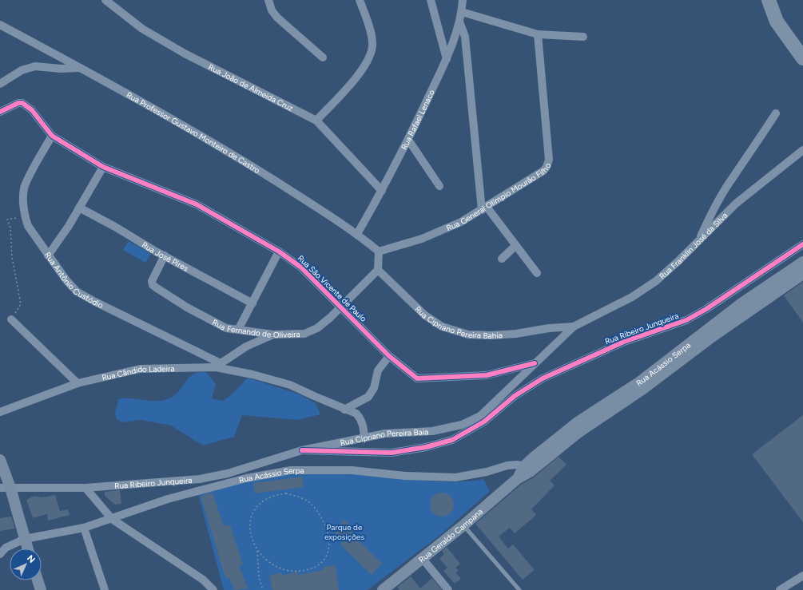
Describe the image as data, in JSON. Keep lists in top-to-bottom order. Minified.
{"streets":{"street":["Rua João de Almeida Cruz","Rua Rafael Lenaco","Rua Professor Gustavo Monteiro de Castro","Rua General Olímpio Mourão Filho","Rua Franklin José da Silva","Rua José Pires","Rua Antônio Custódio","Rua São Vicente de Paulo","Rua Cipriano Pereira Bahia","Rua Fernando de Oliveira","Rua Ribeiro Junqueira","Rua Acássio Serpa","Rua Cândido Ladeira","Rua Cipriano Pereira Baia","Rua Geraldo Campana"]},"crossings":[["Rua João de Almeida Cruz","Rua Rafael Lenaco"],["Rua Rafael Lenaco","Rua Professor Gustavo Monteiro de Castro"],["Rua Professor Gustavo Monteiro de Castro","Rua General Olímpio Mourão Filho"],["Rua Franklin José da Silva","Rua Cipriano Pereira Bahia"],["Rua José Pires","Rua Fernando de Oliveira"],["Rua Antônio Custódio","Rua São Vicente de Paulo"],["Rua Antônio Custódio","Rua Cândido Ladeira"],["Rua São Vicente de Paulo","Rua Fernando de Oliveira"],["Rua Cipriano Pereira Bahia","Rua Fernando de Oliveira"],["Rua Ribeiro Junqueira","Rua Cipriano Pereira Baia"],["Rua Acássio Serpa","Rua Geraldo Campana"]],"parks":["Parque de exposições"],"north":"top right"}
